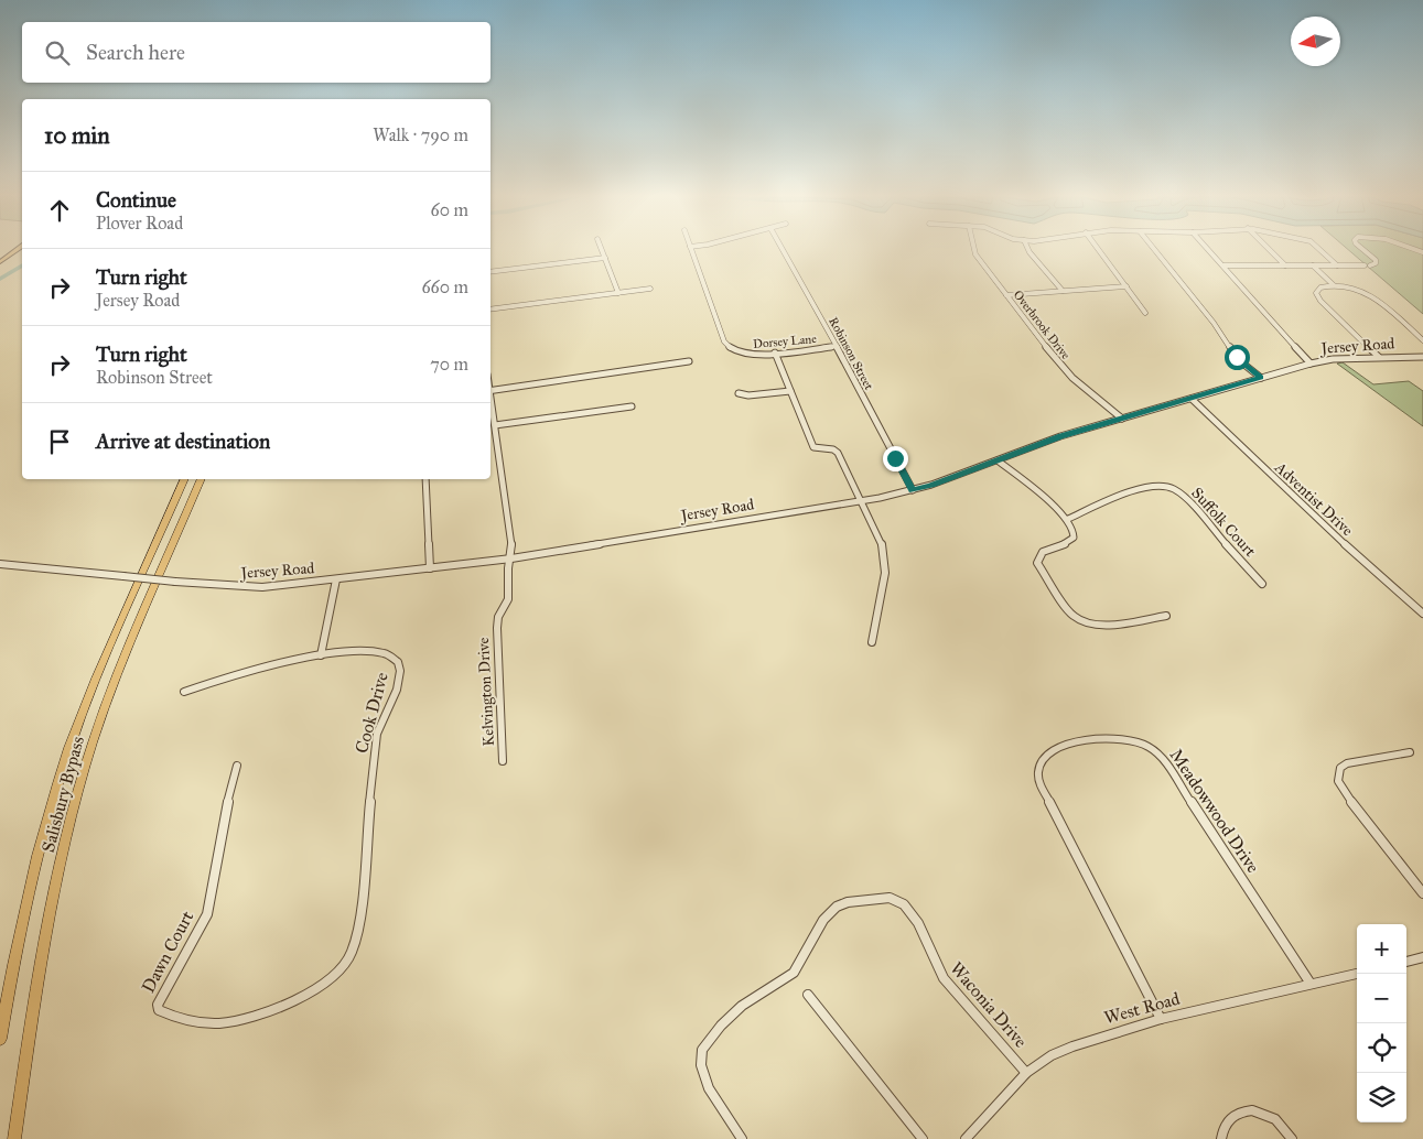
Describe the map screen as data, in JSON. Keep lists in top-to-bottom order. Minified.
{"streets":{"highway":["Salisbury Bypass"],"street":["Overbrook Drive","Dorsey Lane","Jersey Road","Robinson Street","Adventist Drive","Suffolk Court","Kelvington Drive","Cook Drive","Meadowwood Drive","Dawn Court","Waconia Drive","West Road"]},"crossings":[["Overbrook Drive","Jersey Road"],["Dorsey Lane","Robinson Street"],["Jersey Road","Robinson Street"],["Jersey Road","Adventist Drive"],["Jersey Road","Kelvington Drive"],["Cook Drive","Dawn Court"],["Meadowwood Drive","West Road"],["Waconia Drive","West Road"]],"north":"left","page":{"search":"Search here","heading":["10 min","Walk · 790 m"],"list":[["Continue","Plover Road","60 m"],["Turn right","Jersey Road","660 m"],["Turn right","Robinson Street","70 m"],"Arrive at destination"],"map_buttons":["+","−"]}}
